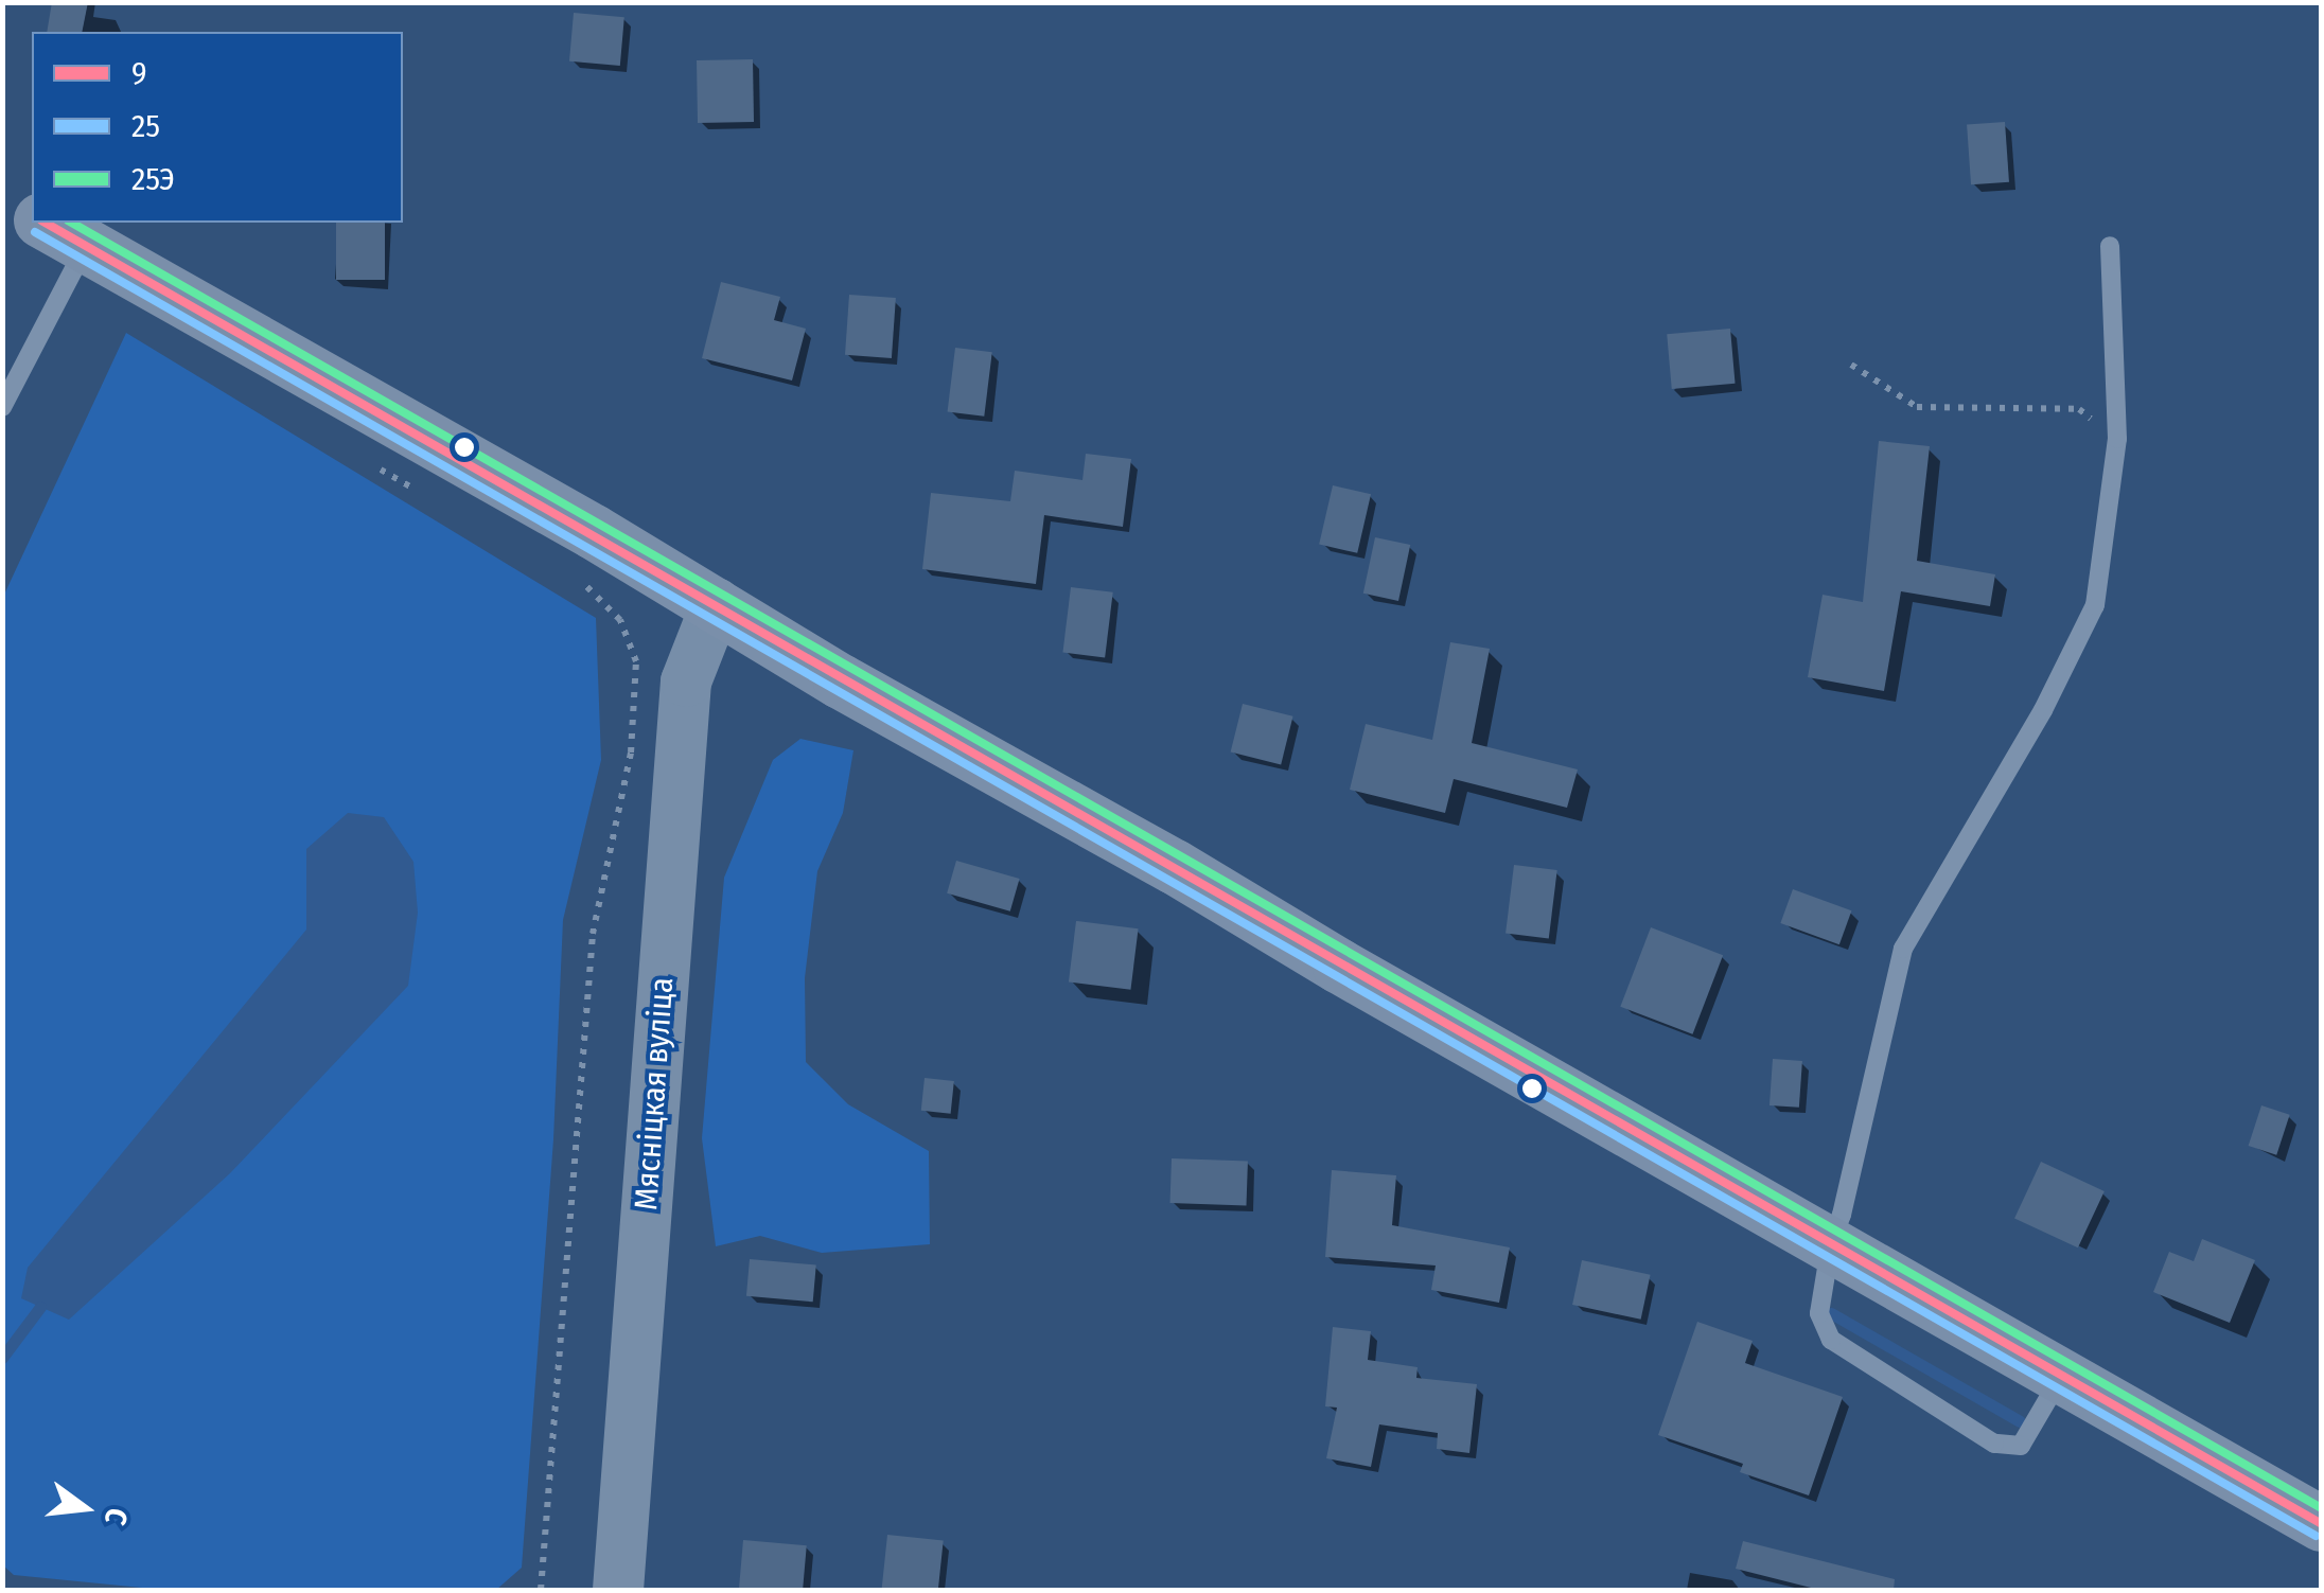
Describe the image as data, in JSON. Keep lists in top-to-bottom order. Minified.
{"streets":{"main road":["Мясніцкая вуліца"]},"lines":["transit line 9","transit line 25Э","transit line 25"],"legend":["9","25","25Э"],"north":"right"}
